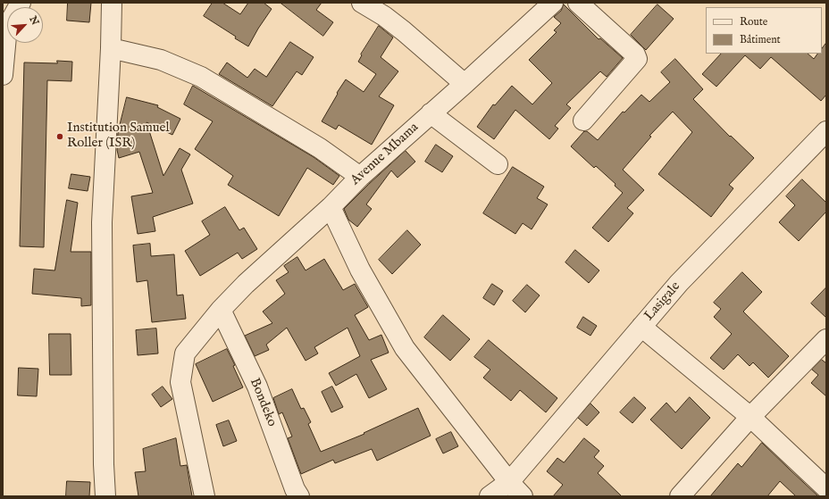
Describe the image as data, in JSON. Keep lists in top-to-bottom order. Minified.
{"streets":{"street":["Avenue Mbama","Lasigale","Bondeko"]},"crossings":[["Avenue Mbama","Bondeko"]],"places":["Institution Samuel Roller (ISR)"],"legend":["Route","Bâtiment"],"north":"top right"}
